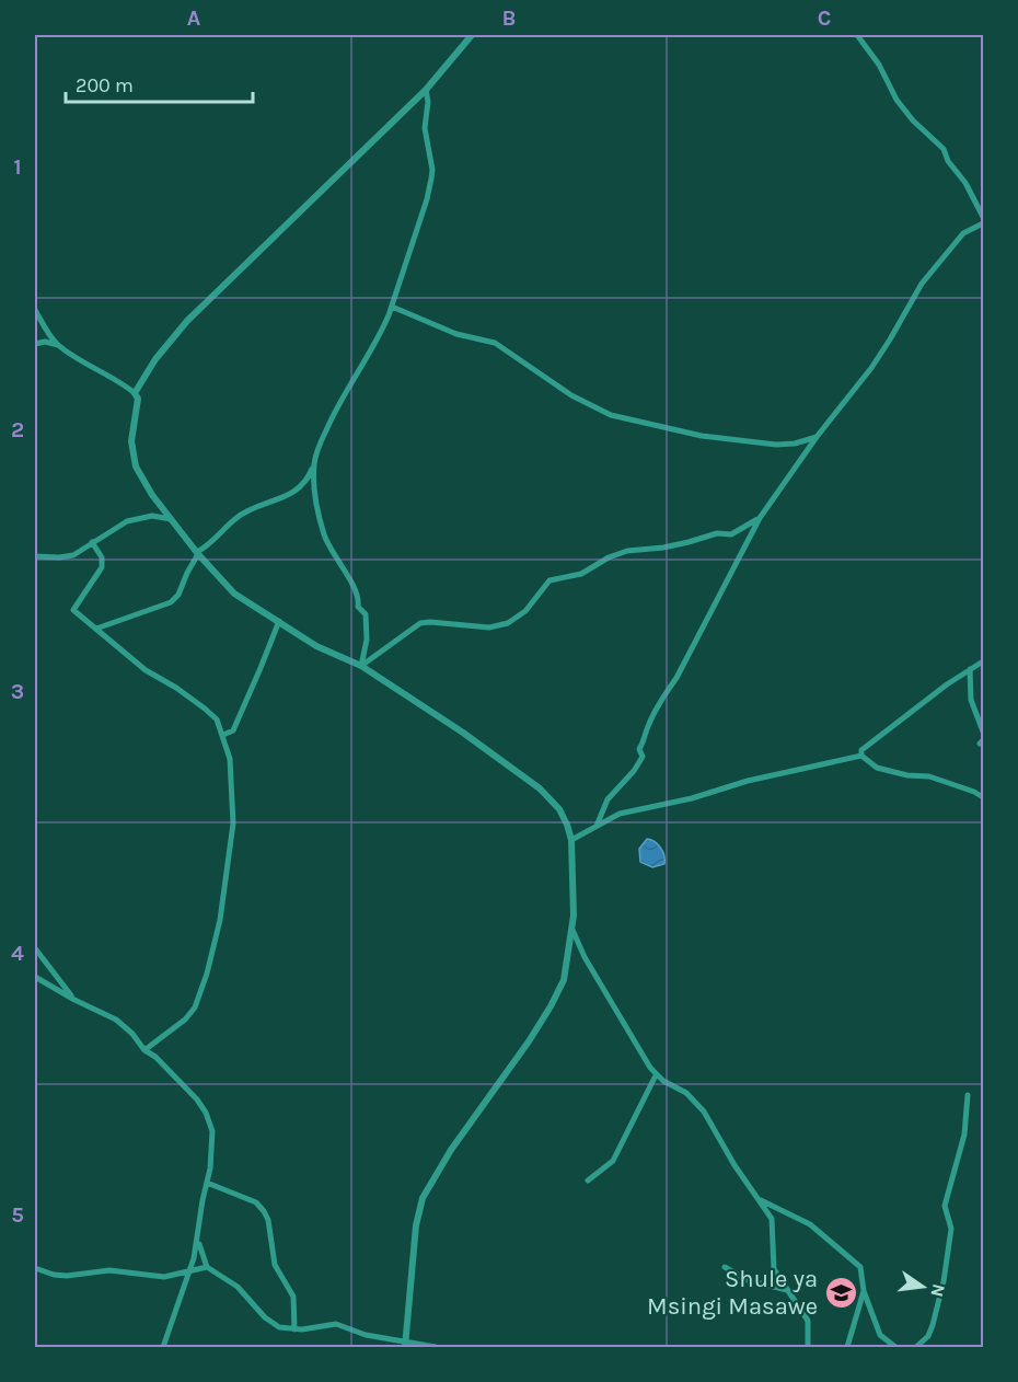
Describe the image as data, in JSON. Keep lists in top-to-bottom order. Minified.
{"places":{"school or university":["Shule ya Msingi Masawe"]},"scale_bar":"200 m","north":"right","grid":{"columns":["A","B","C"],"rows":["1","2","3","4","5"]}}
